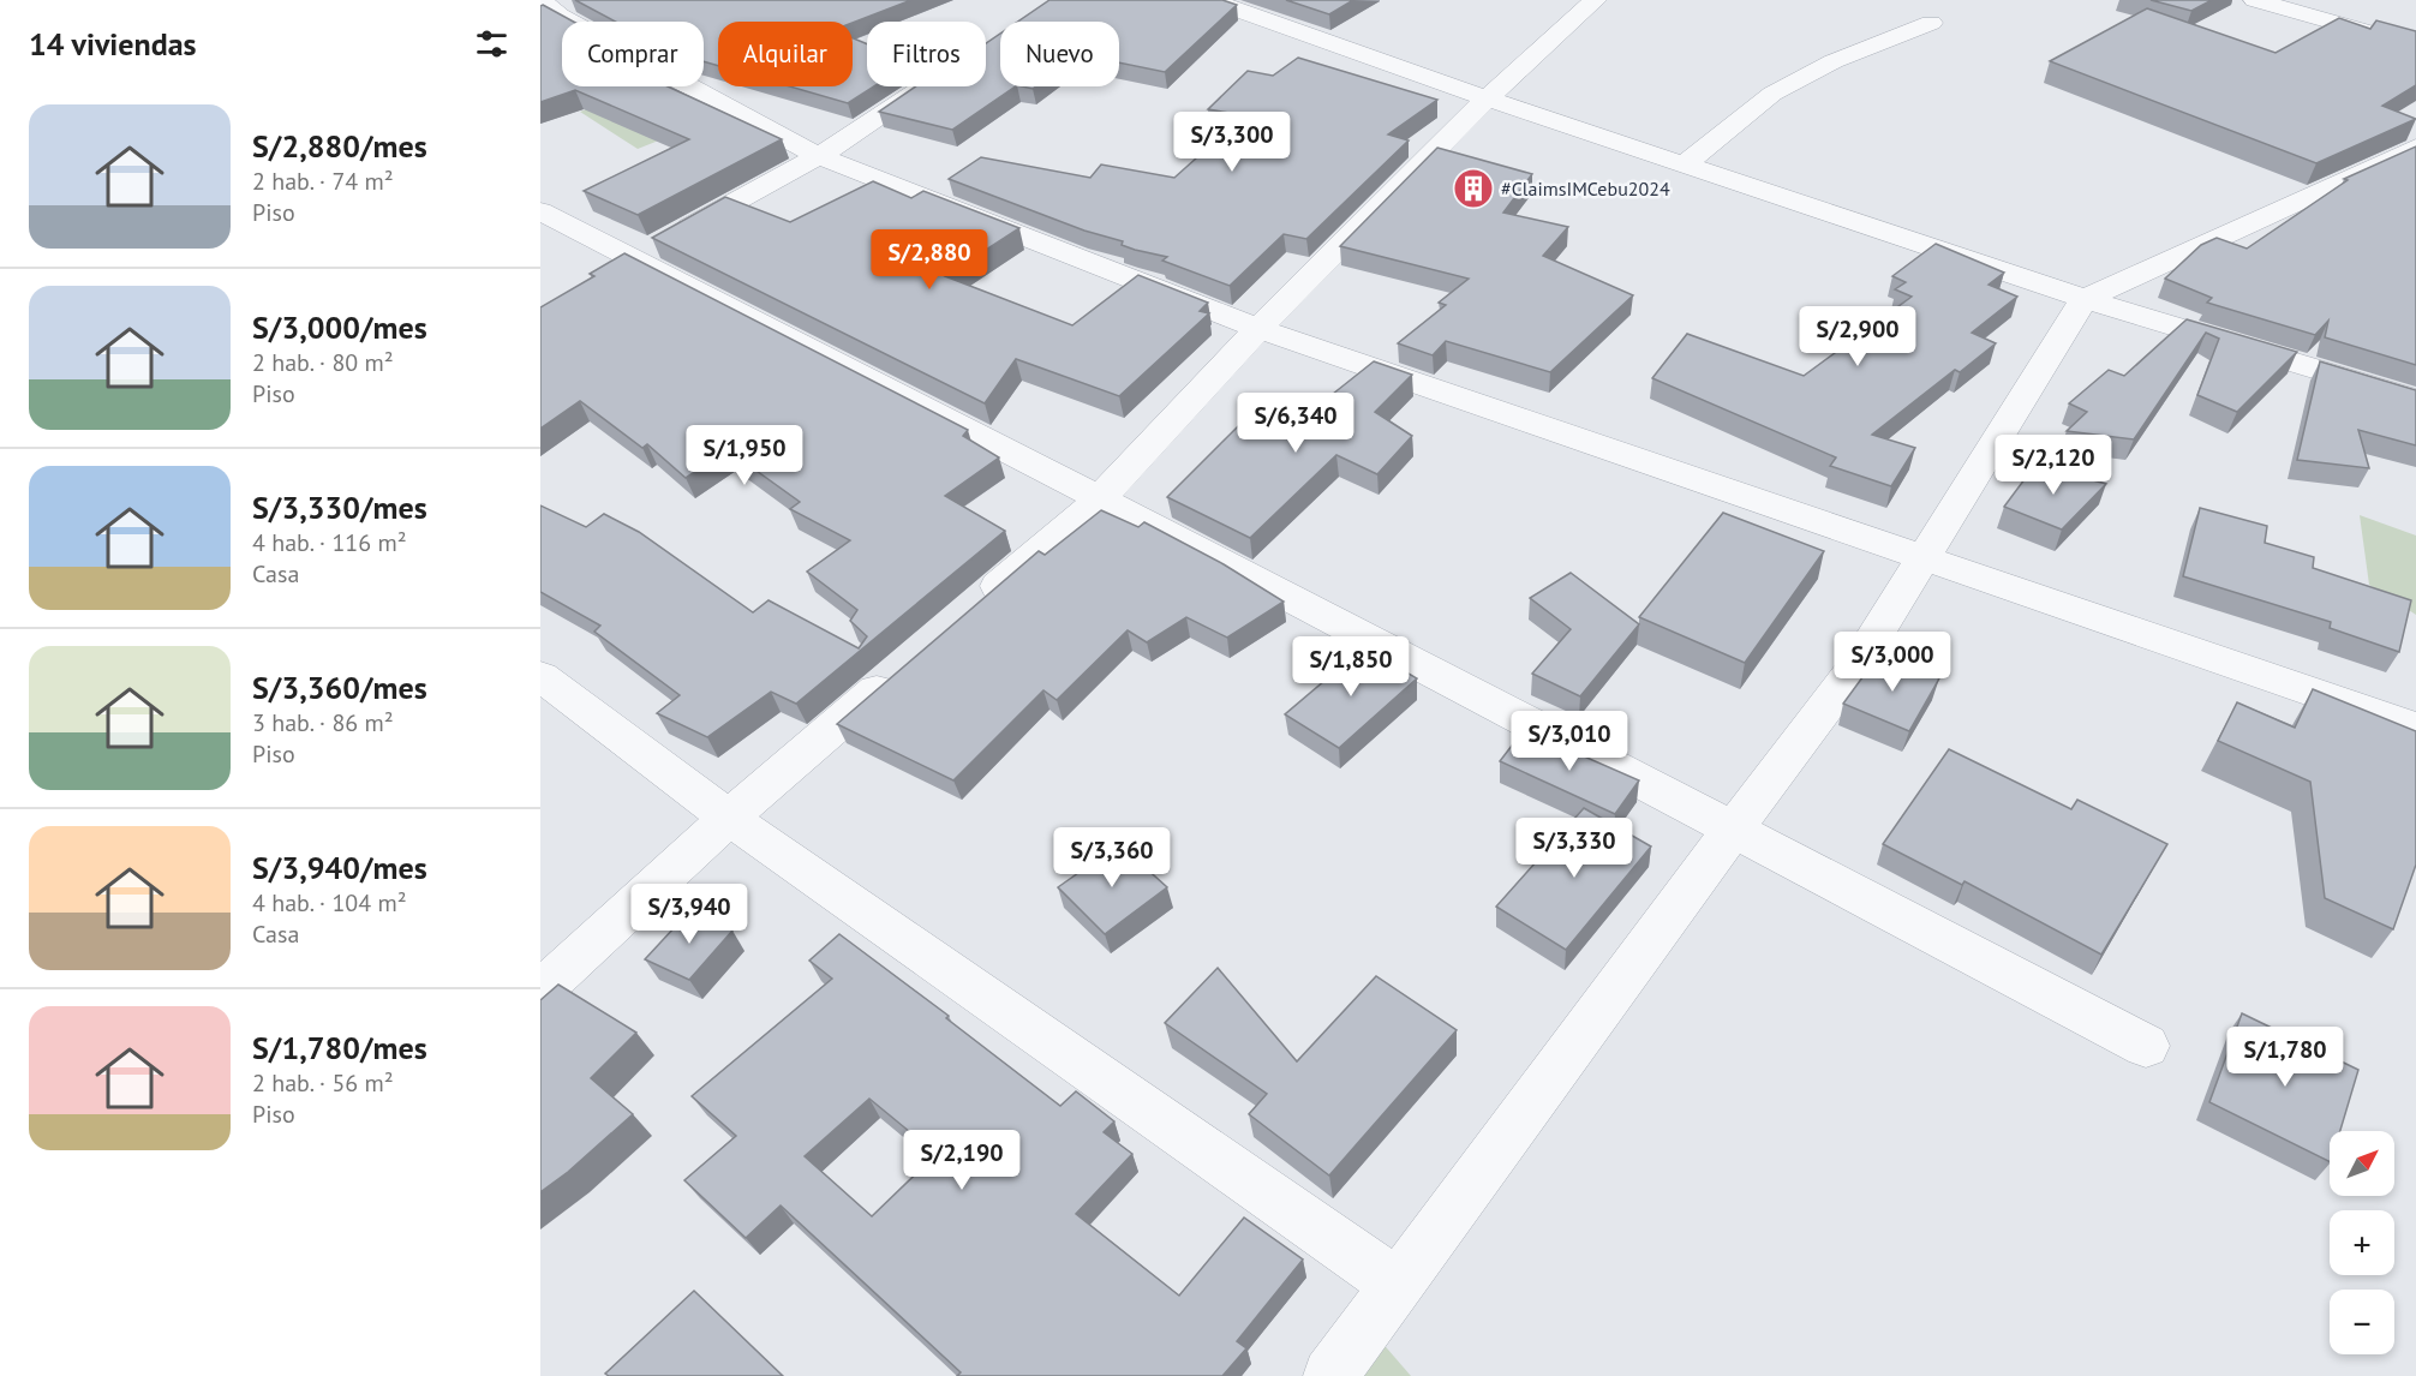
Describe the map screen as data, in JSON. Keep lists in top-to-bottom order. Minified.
{"places":{"building":["#ClaimsIMCebu2024"]},"north":"top right","page":{"heading":"14 viviendas","chip":["Comprar","Alquilar","Filtros","Nuevo"],"list":[{"name":"S/2,880/mes","note":"2 hab. · 74 m² · Piso"},{"name":"S/3,000/mes","note":"2 hab. · 80 m² · Piso"},{"name":"S/3,330/mes","note":"4 hab. · 116 m² · Casa"},{"name":"S/3,360/mes","note":"3 hab. · 86 m² · Piso"},{"name":"S/3,940/mes","note":"4 hab. · 104 m² · Casa"},{"name":"S/1,780/mes","note":"2 hab. · 56 m² · Piso"}],"price":["S/3,300","S/2,880","S/2,900","S/6,340","S/1,950","S/2,120","S/3,000","S/1,850","S/3,010","S/3,330","S/3,360","S/3,940","S/1,780","S/2,190"],"map_buttons":["+","−"]}}
